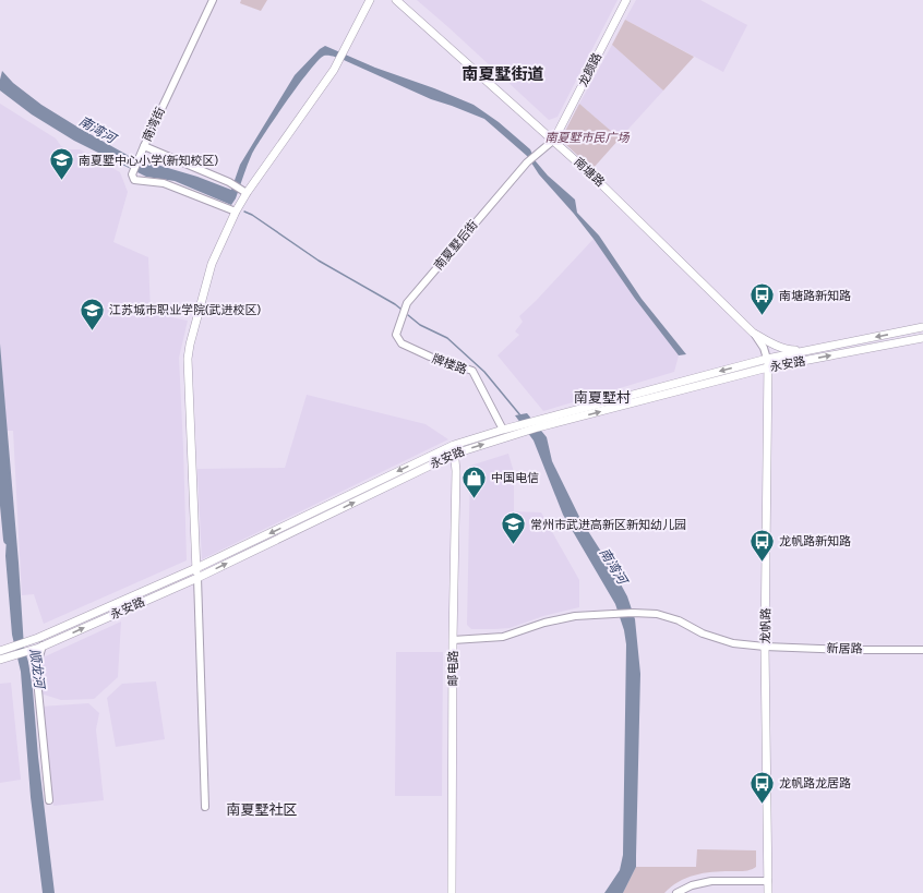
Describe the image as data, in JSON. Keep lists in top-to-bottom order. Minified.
{"streets":{"street":["龙颜路","南湾街","南塘路","南夏墅后街","牌楼路","永安路","龙帆路","新居路","邮电路"]},"crossings":[["龙颜路","南塘路"],["龙颜路","南夏墅后街"],["南塘路","南夏墅后街"],["南塘路","永安路"],["南塘路","龙帆路"],["南夏墅后街","牌楼路"],["牌楼路","永安路"],["永安路","龙帆路"],["永安路","邮电路"],["龙帆路","新居路"],["新居路","邮电路"]],"districts":["南夏墅街道","南夏墅村","南夏墅社区"],"water":["南湾河","顺龙河"],"parks":["南夏墅市民广场"],"places":{"school or university":["南夏墅中心小学(新知校区)","江苏城市职业学院(武进校区)","常州市武进高新区新知幼儿园"],"bus stop":["南塘路新知路","龙帆路新知路","龙帆路龙居路"],"shop":["中国电信"]}}
